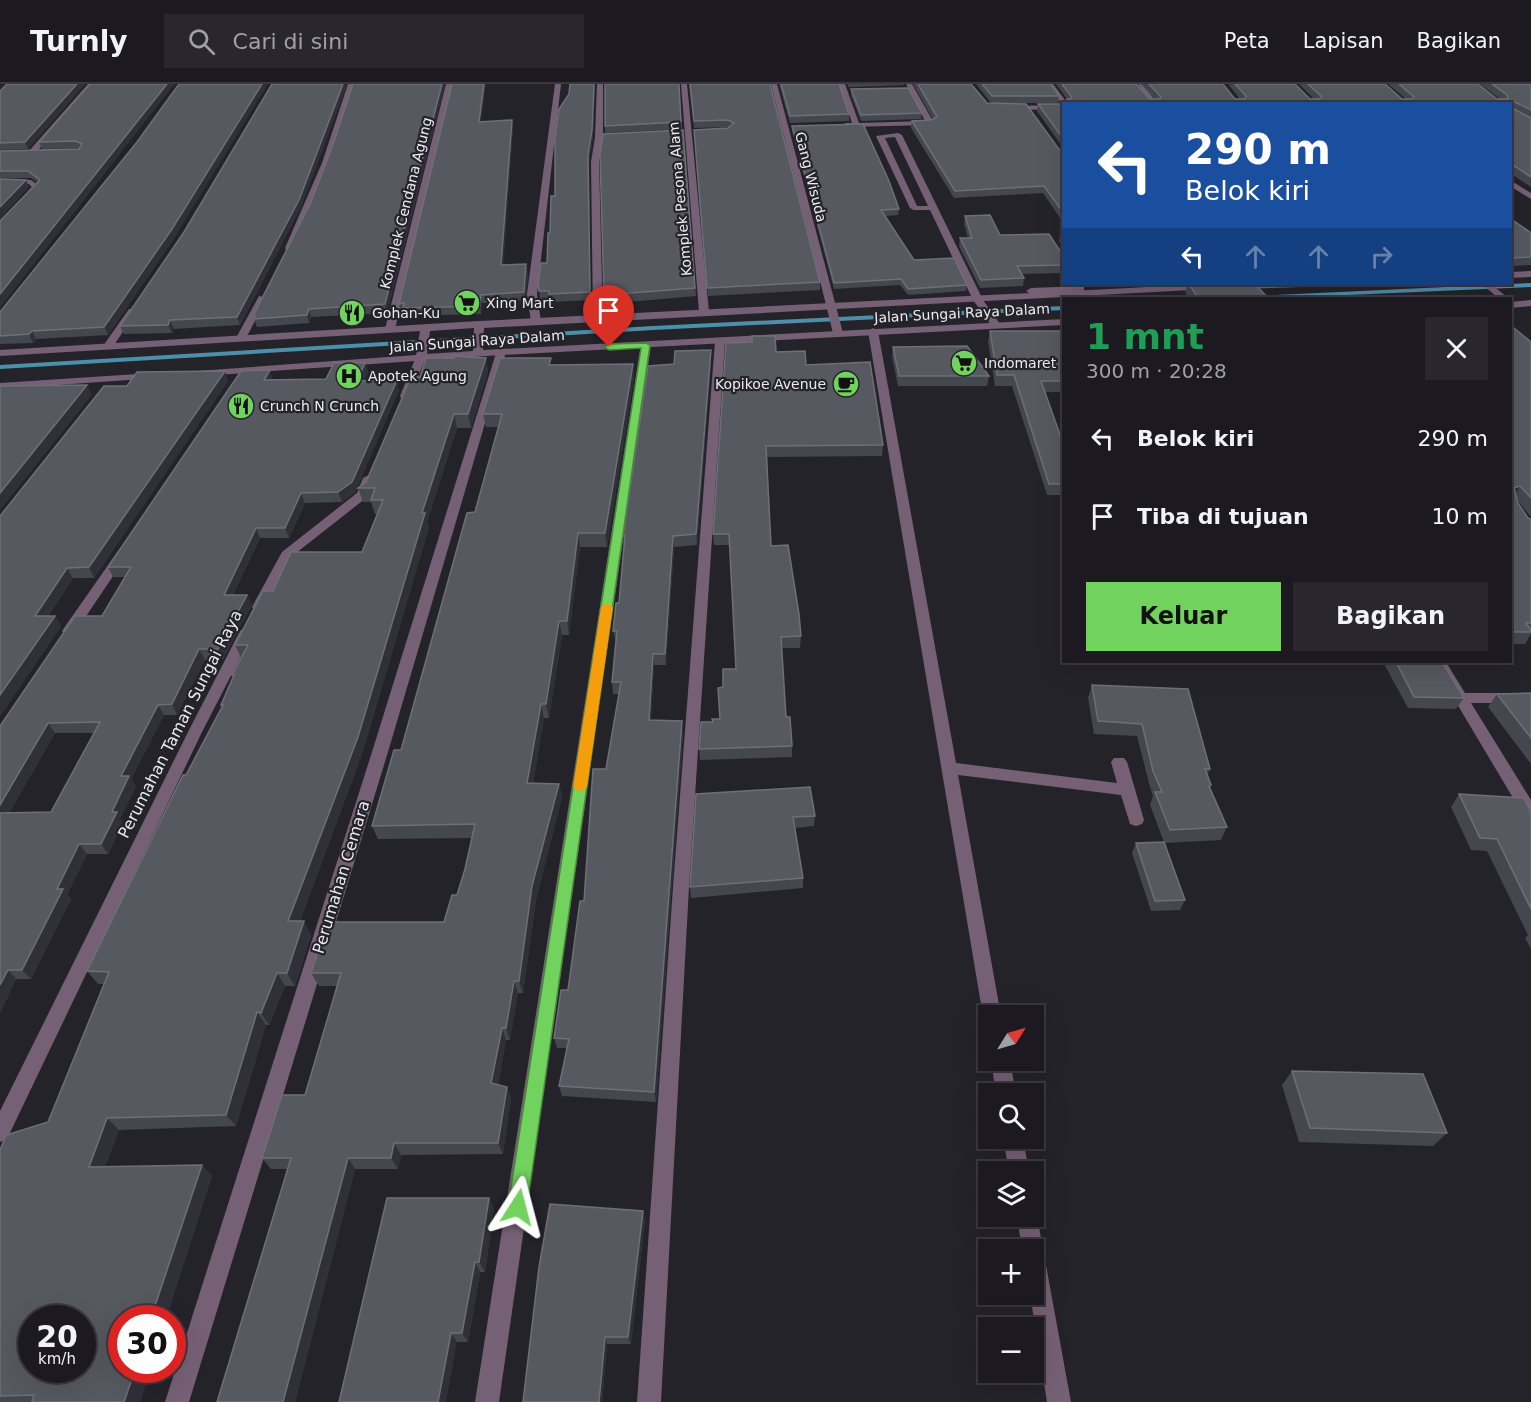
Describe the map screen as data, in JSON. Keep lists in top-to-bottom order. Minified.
{"streets":{"street":["Gang Wisuda","Komplek Pesona Alam","Komplek Cendana Agung","Jalan Sungai Raya Dalam","Perumahan Taman Sungai Raya","Perumahan Cemara"]},"crossings":[["Gang Wisuda","Jalan Sungai Raya Dalam"],["Jalan Sungai Raya Dalam","Perumahan Cemara"]],"places":{"supermarket":["Xing Mart","Indomaret"],"restaurant":["Gohan-Ku","Crunch N Crunch"],"hospital":["Apotek Agung"],"cafe":["Kopikoe Avenue"]},"north":"top right","page":{"header":"Turnly","search":"Cari di sini","nav":["Peta","Lapisan","Bagikan"],"turn":["290 m","Belok kiri"],"heading":["1 mnt","300 m · 20:28"],"list":[{"name":"Belok kiri","value":"290 m"},{"name":"Tiba di tujuan","value":"10 m"}],"buttons":["Keluar","Bagikan"],"map_buttons":["+","−"],"speed":"20 km/h","limit":"30"}}
